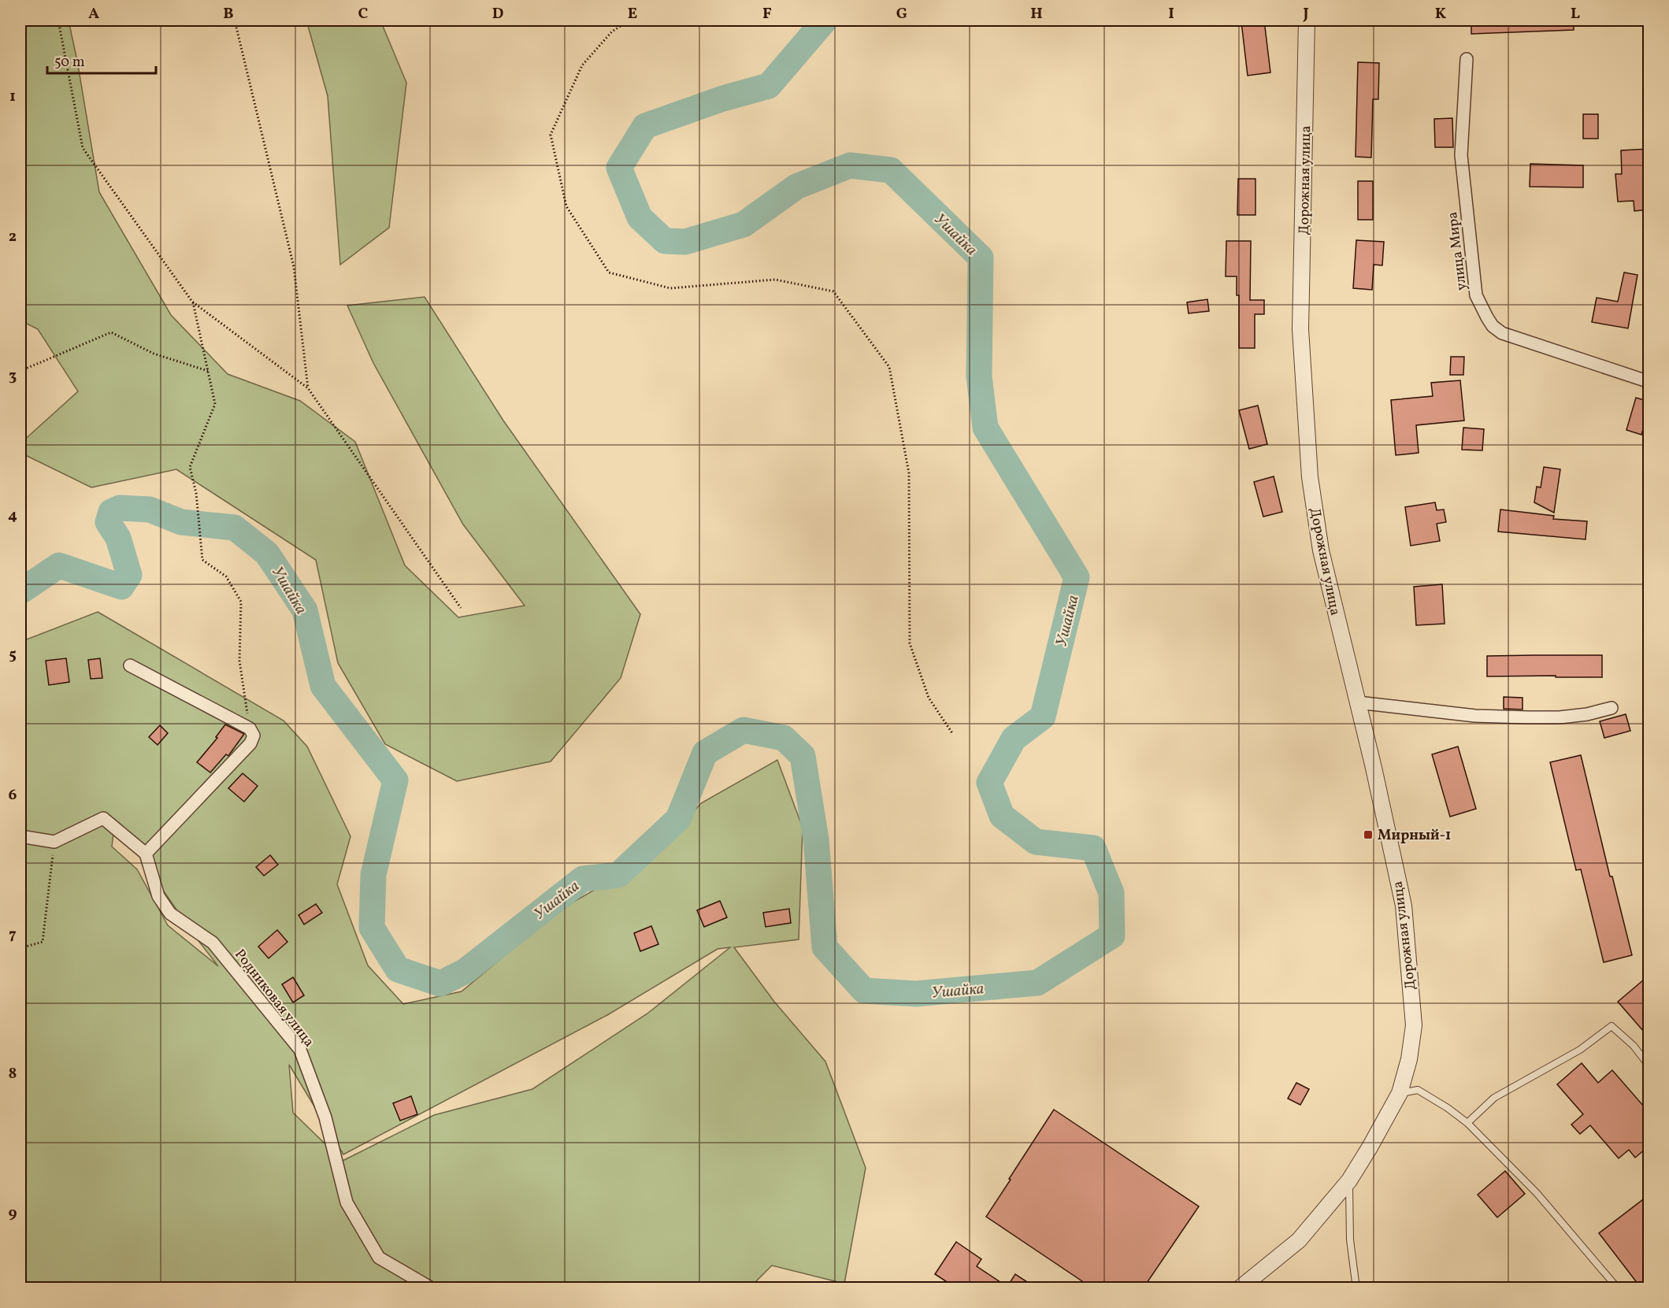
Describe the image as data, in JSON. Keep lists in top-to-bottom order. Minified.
{"streets":{"street":["Дорожная улица","улица Мира","Родниковая улица"]},"water":["Ушайка"],"places":{"transit":["Мирный-1"]},"scale_bar":"50 m","grid":{"columns":["A","B","C","D","E","F","G","H","I","J","K","L"],"rows":["1","2","3","4","5","6","7","8","9"]}}
